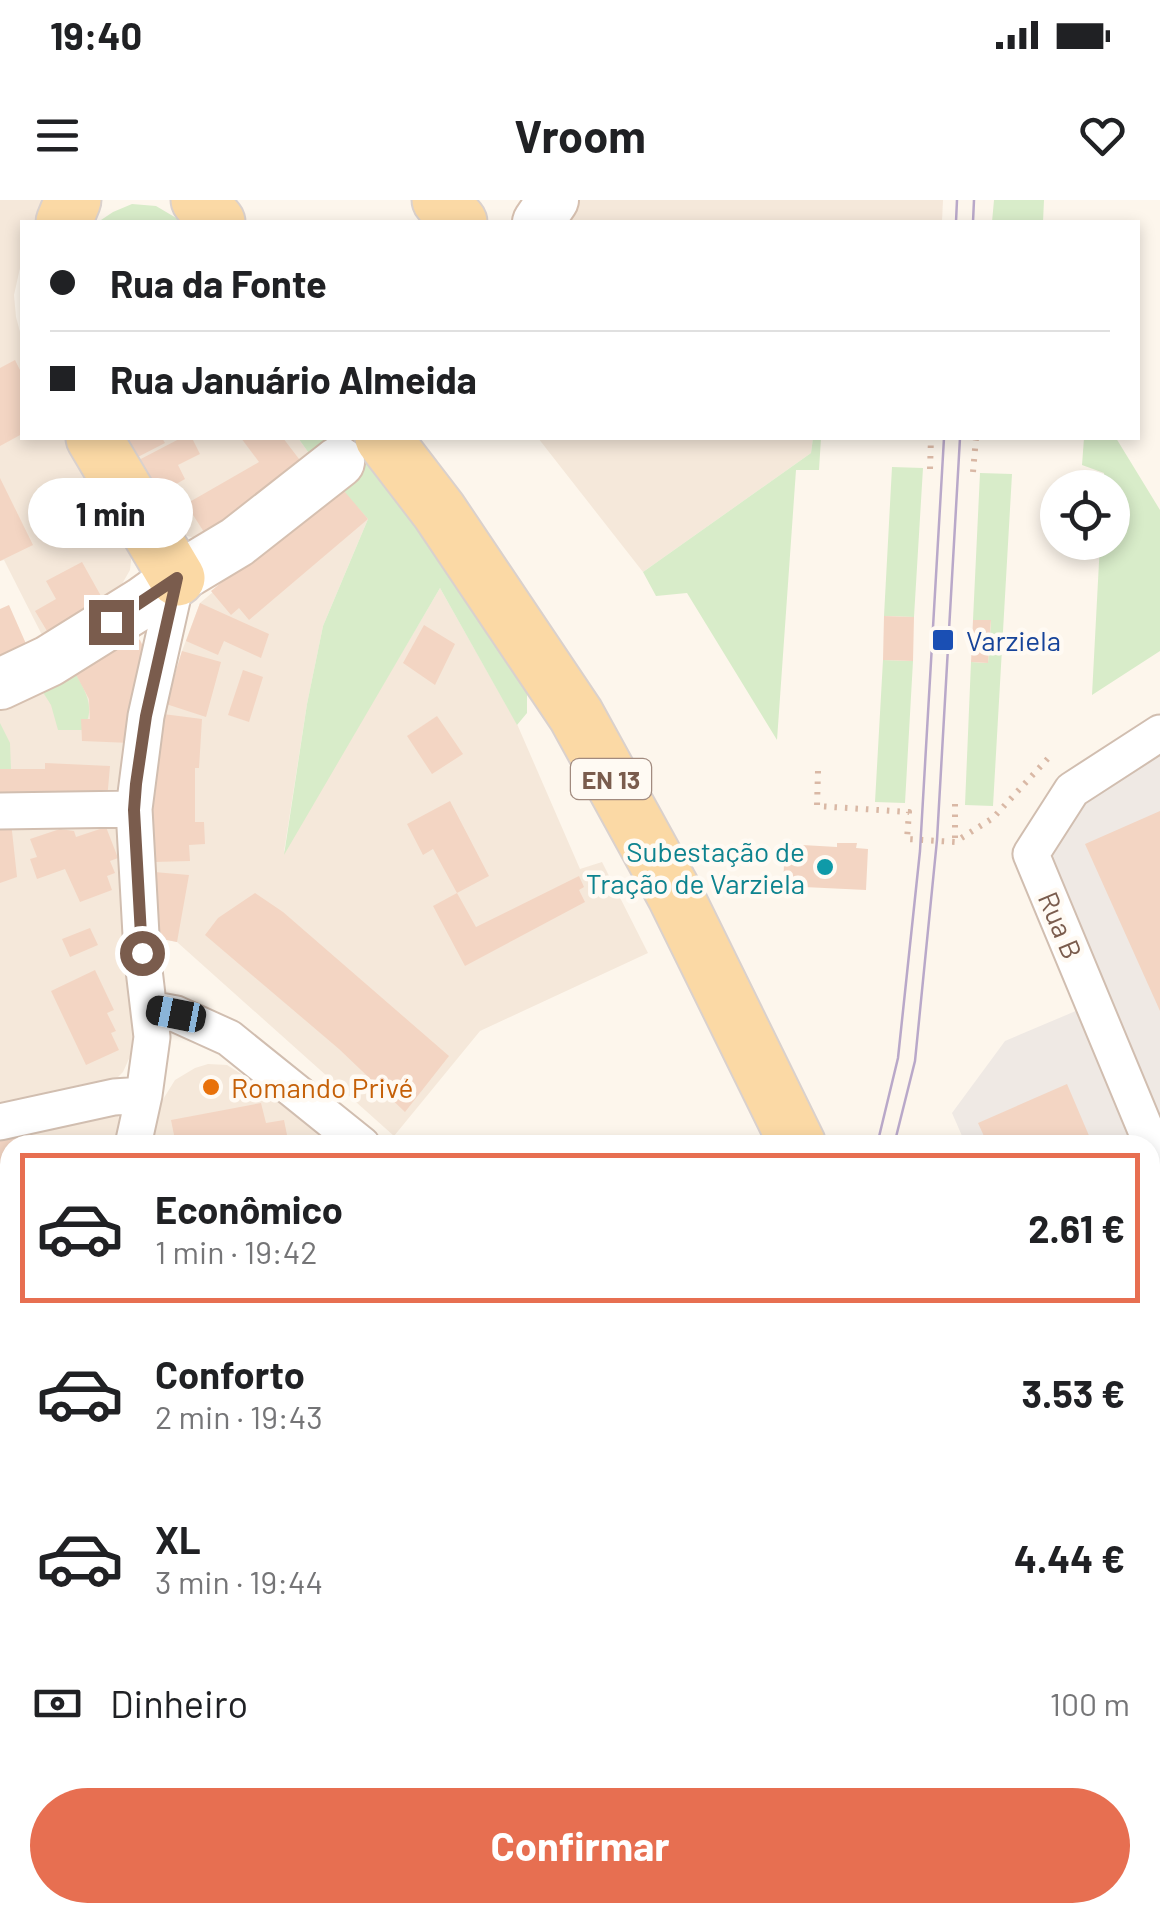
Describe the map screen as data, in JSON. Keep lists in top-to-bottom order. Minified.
{"streets":{"main road":["EN 13"],"street":["Rua B"]},"places":{"transit":["Varziela"],"other":["Subestação de Tração de Varziela","Romando Privé"]},"page":{"status":"19:40","header":"Vroom","banner":["Rua da Fonte","Rua Januário Almeida"],"bubble":"1 min","list":[{"name":"Econômico","note":"1 min · 19:42","value":"2.61 €"},{"name":"Conforto","note":"2 min · 19:43","value":"3.53 €"},{"name":"XL","note":"3 min · 19:44","value":"4.44 €"}],"pay":["Dinheiro","100 m"],"buttons":"Confirmar"}}
